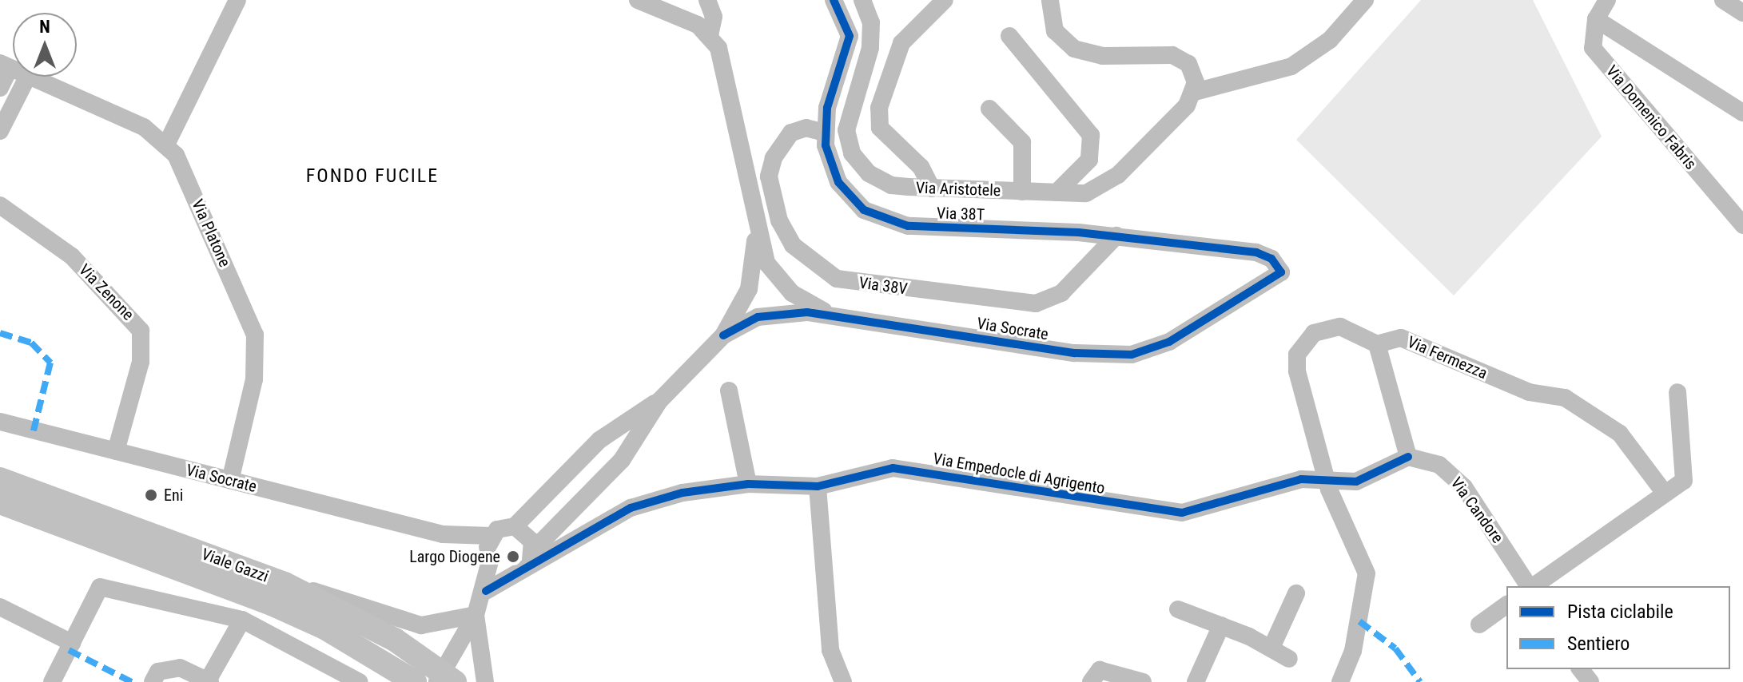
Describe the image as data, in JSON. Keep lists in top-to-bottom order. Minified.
{"streets":{"main road":["Viale Gazzi"],"street":["Via Domenico Fabris","Via Aristotele","Via 38T","Via Platone","Via 38V","Via Zenone","Via Socrate","Via Fermezza","Via Empedocle di Agrigento","Via Candore"]},"crossings":[["Via 38T","Via 38V"],["Via 38T","Via Socrate"],["Via Platone","Via Socrate"],["Via Zenone","Via Socrate"],["Via Empedocle di Agrigento","Via Candore"]],"districts":["FONDO FUCILE"],"places":["Eni","Largo Diogene"],"legend":["Pista ciclabile","Sentiero"],"north":"top"}
